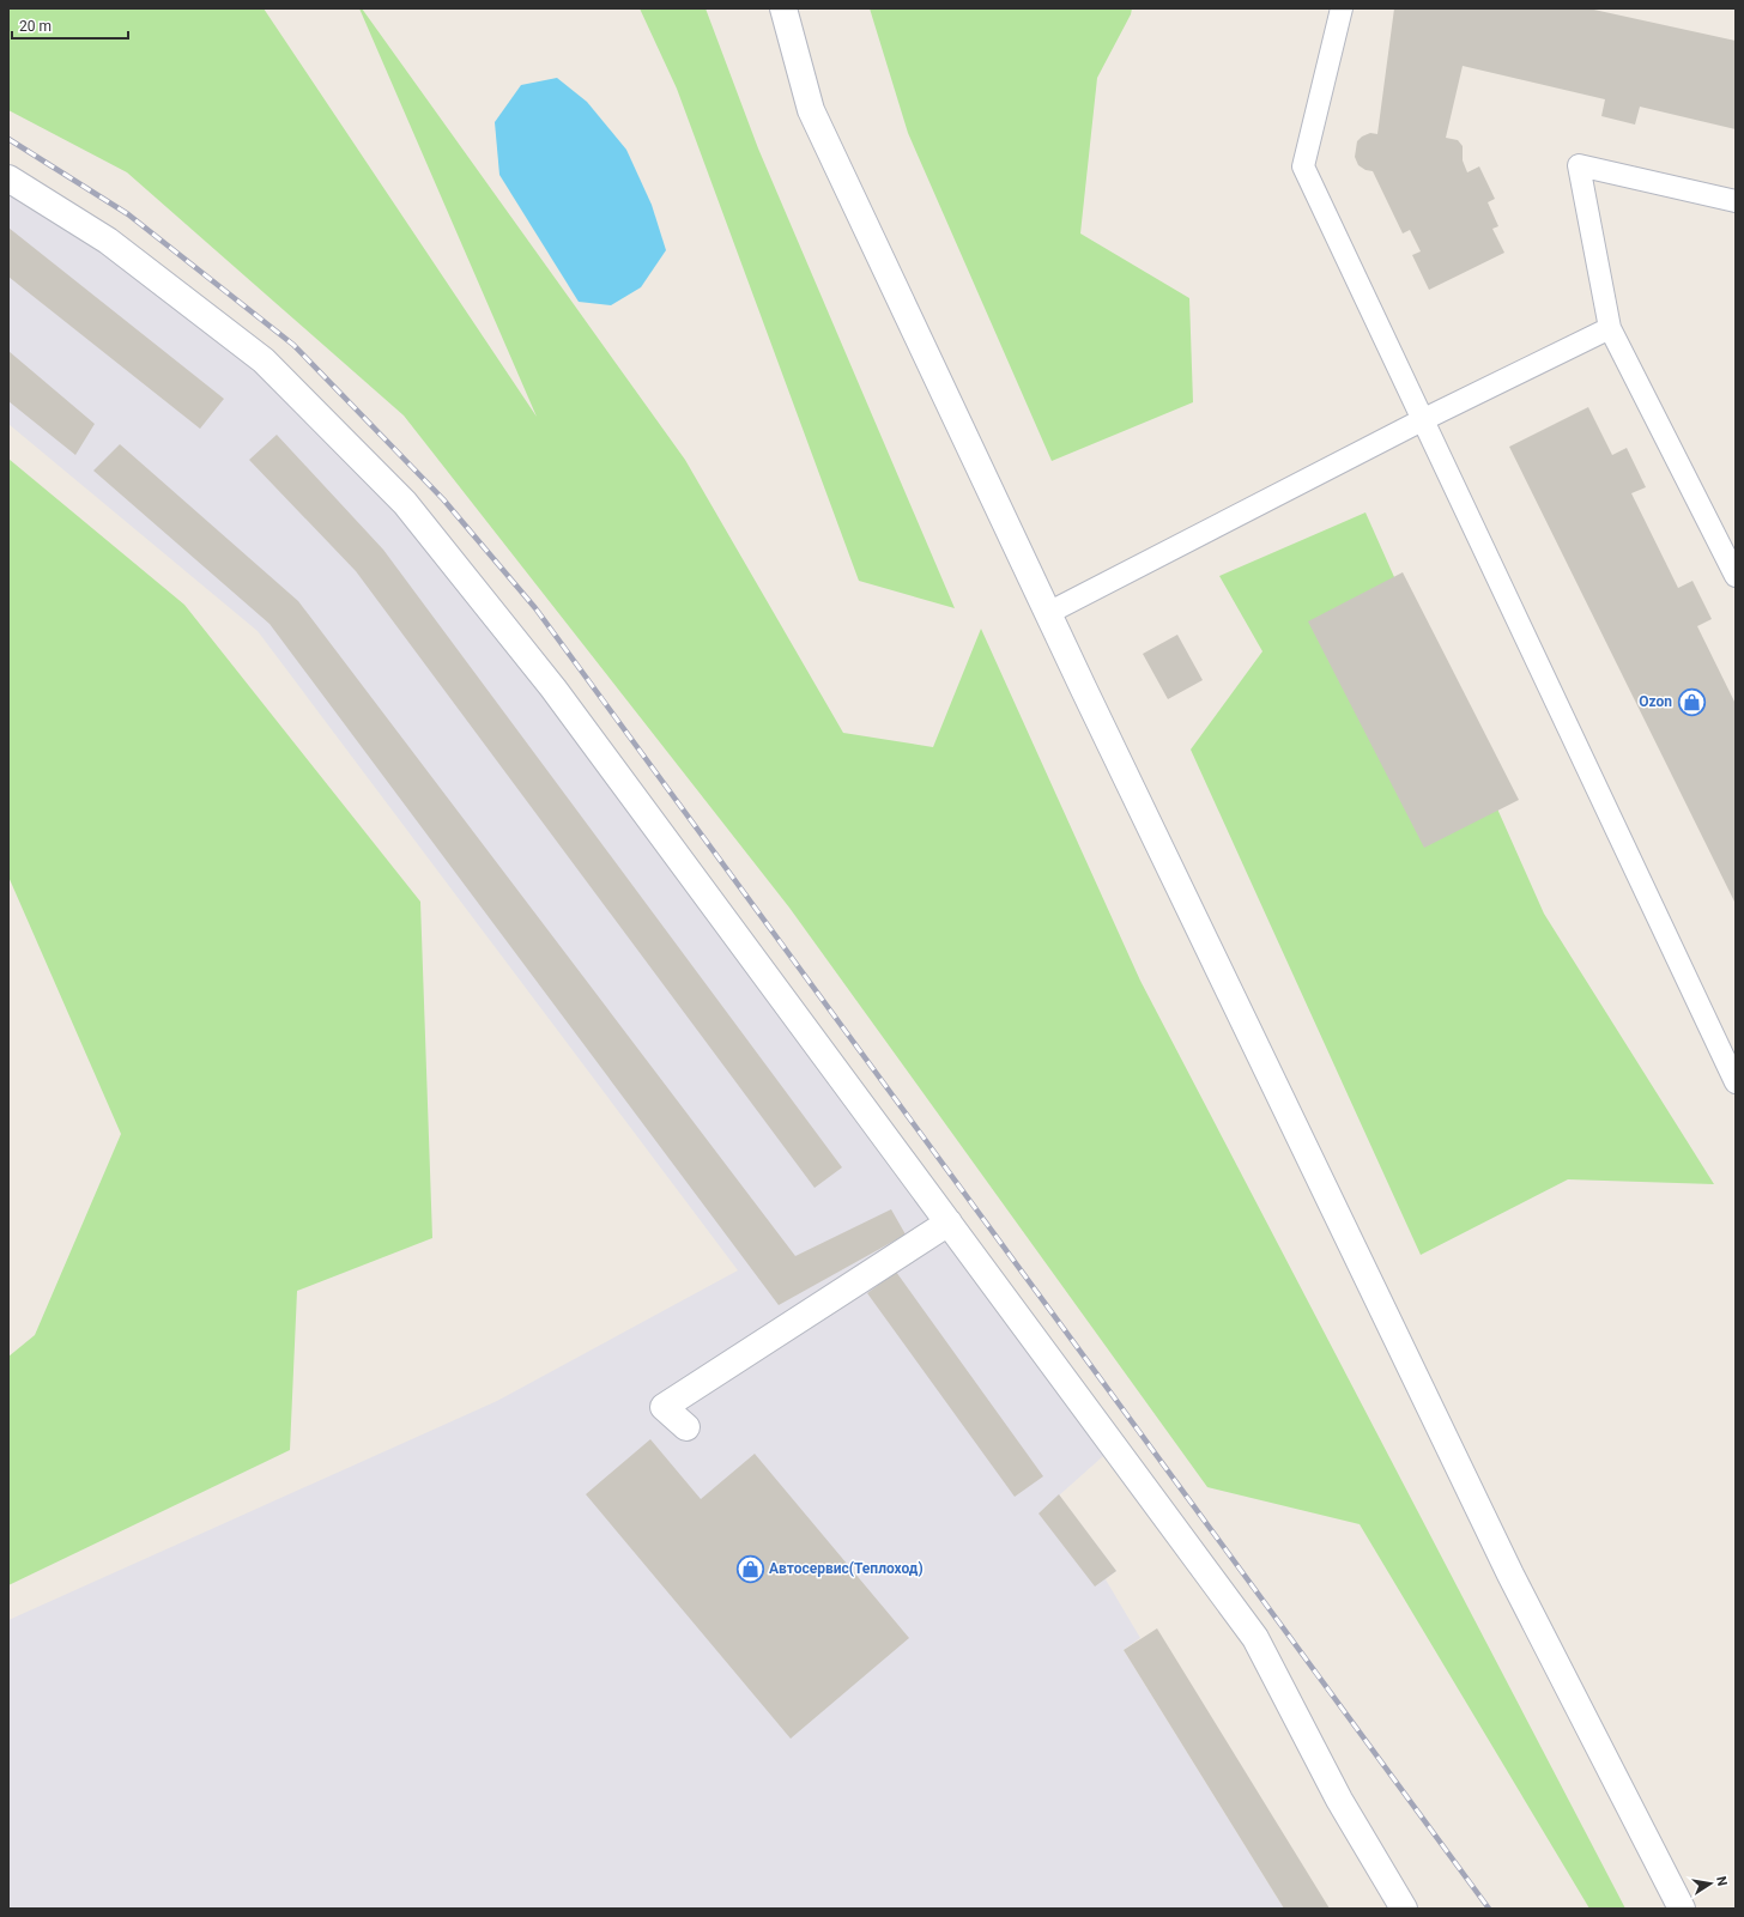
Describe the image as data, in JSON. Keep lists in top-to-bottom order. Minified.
{"places":{"shop":["Ozon","Автосервис(Теплоход)"]},"scale_bar":"20 m","north":"right"}
